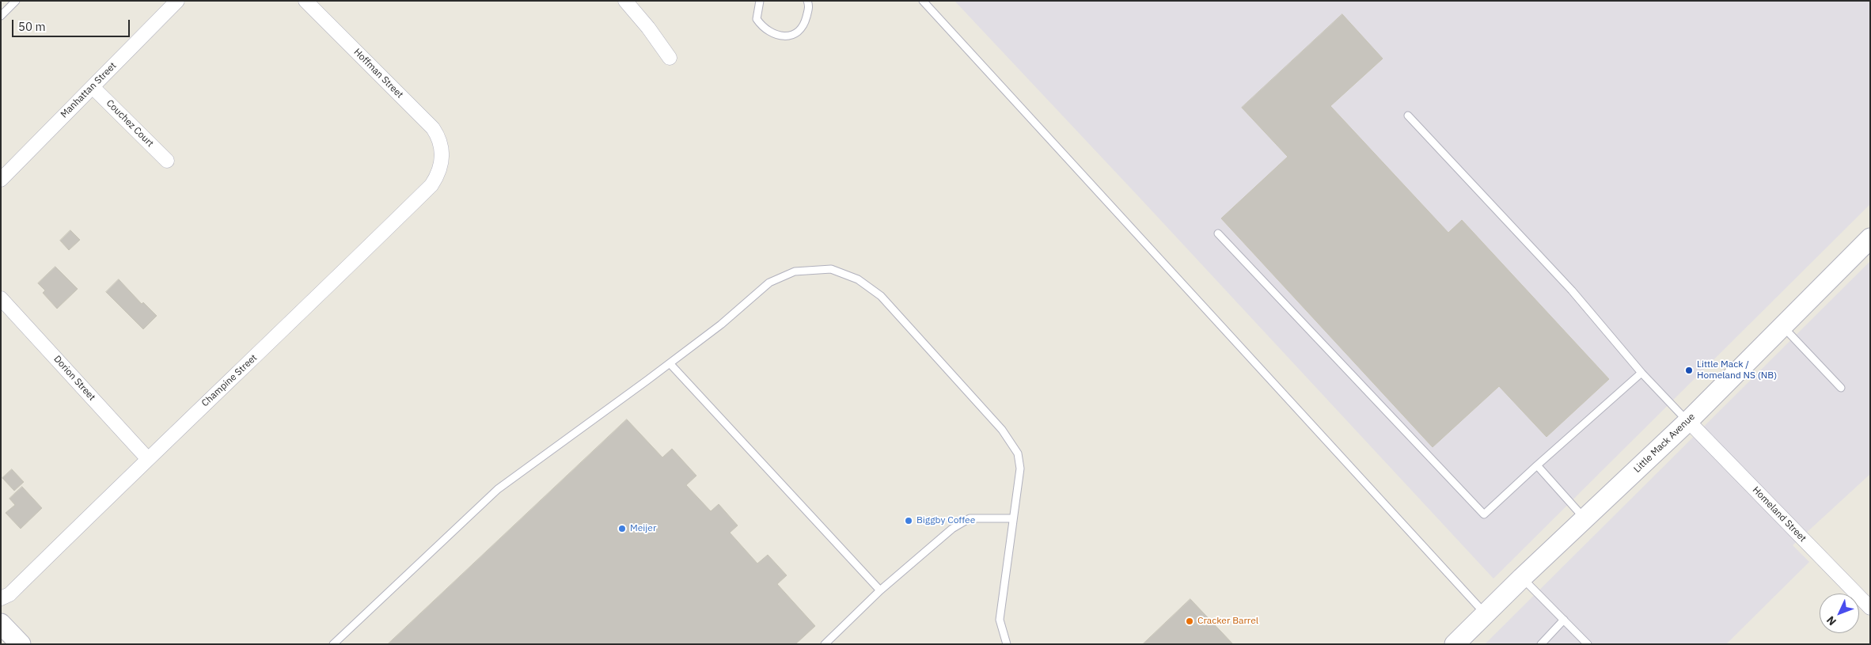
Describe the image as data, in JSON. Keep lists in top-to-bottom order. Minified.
{"streets":{"main road":["Little Mack Avenue"],"street":["Hoffman Street","Manhattan Street","Couchez Court","Dorion Street","Champine Street","Homeland Street"]},"crossings":[["Hoffman Street","Champine Street"],["Manhattan Street","Couchez Court"],["Dorion Street","Champine Street"],["Little Mack Avenue","Homeland Street"]],"places":["Little Mack / Homeland NS (NB)","Biggby Coffee","Meijer","Cracker Barrel"],"scale_bar":"50 m","north":"bottom left"}
